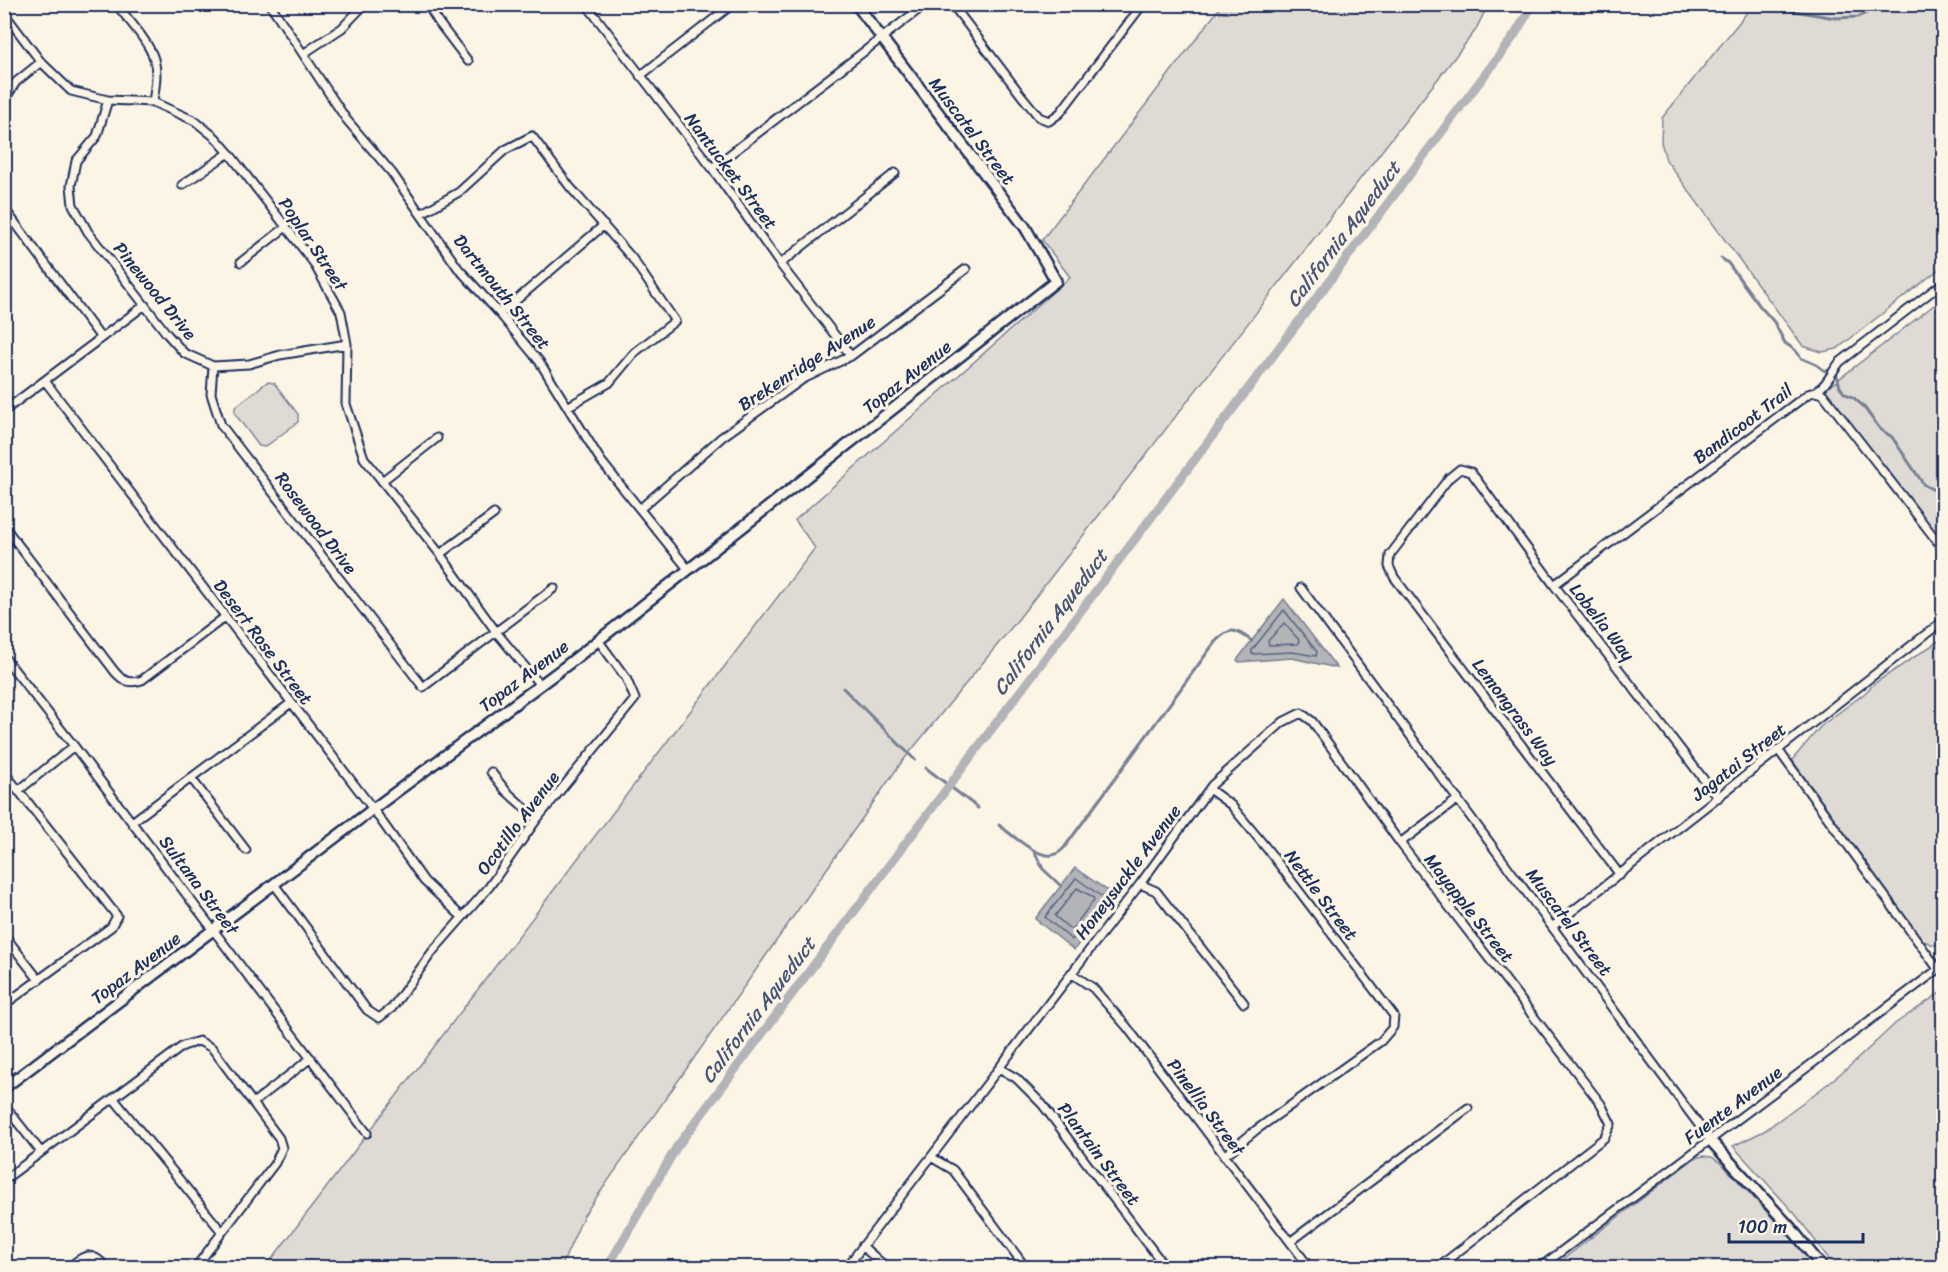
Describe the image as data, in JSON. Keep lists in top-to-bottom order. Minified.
{"streets":{"street":["Muscatel Street","Nantucket Street","Poplar Street","Pinewood Drive","Dartmouth Street","Brekenridge Avenue","Topaz Avenue","Bandicoot Trail","Rosewood Drive","Lobelia Way","Desert Rose Street","Lemongrass Way","Jagatai Street","Ocotillo Avenue","Honeysuckle Avenue","Sultana Street","Nettle Street","Mayapple Street","Fuente Avenue","Pinellia Street","Plantain Street"]},"crossings":[["Muscatel Street","Topaz Avenue"],["Muscatel Street","Jagatai Street"],["Muscatel Street","Fuente Avenue"],["Nantucket Street","Brekenridge Avenue"],["Poplar Street","Pinewood Drive"],["Poplar Street","Topaz Avenue"],["Poplar Street","Rosewood Drive"],["Pinewood Drive","Rosewood Drive"],["Dartmouth Street","Brekenridge Avenue"],["Dartmouth Street","Topaz Avenue"],["Topaz Avenue","Desert Rose Street"],["Topaz Avenue","Ocotillo Avenue"],["Topaz Avenue","Sultana Street"],["Bandicoot Trail","Lobelia Way"],["Lobelia Way","Lemongrass Way"],["Lobelia Way","Jagatai Street"],["Desert Rose Street","Ocotillo Avenue"],["Lemongrass Way","Jagatai Street"],["Honeysuckle Avenue","Nettle Street"],["Honeysuckle Avenue","Mayapple Street"],["Honeysuckle Avenue","Pinellia Street"],["Honeysuckle Avenue","Plantain Street"],["Nettle Street","Pinellia Street"]],"water":["California Aqueduct"],"scale_bar":"100 m"}
